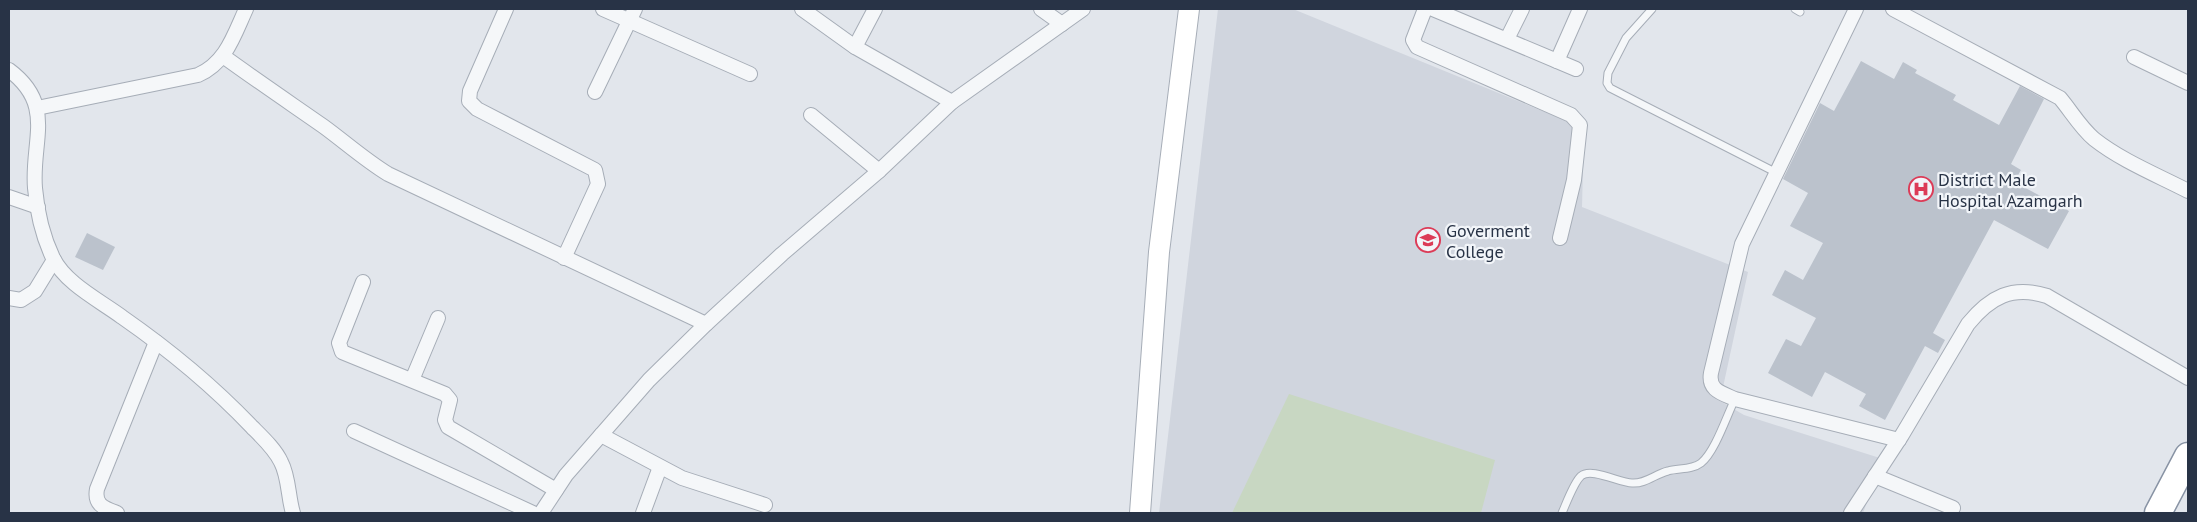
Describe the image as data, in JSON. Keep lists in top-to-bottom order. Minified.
{"places":{"hospital":["District Male Hospital Azamgarh"],"school or university":["Goverment College"]}}
